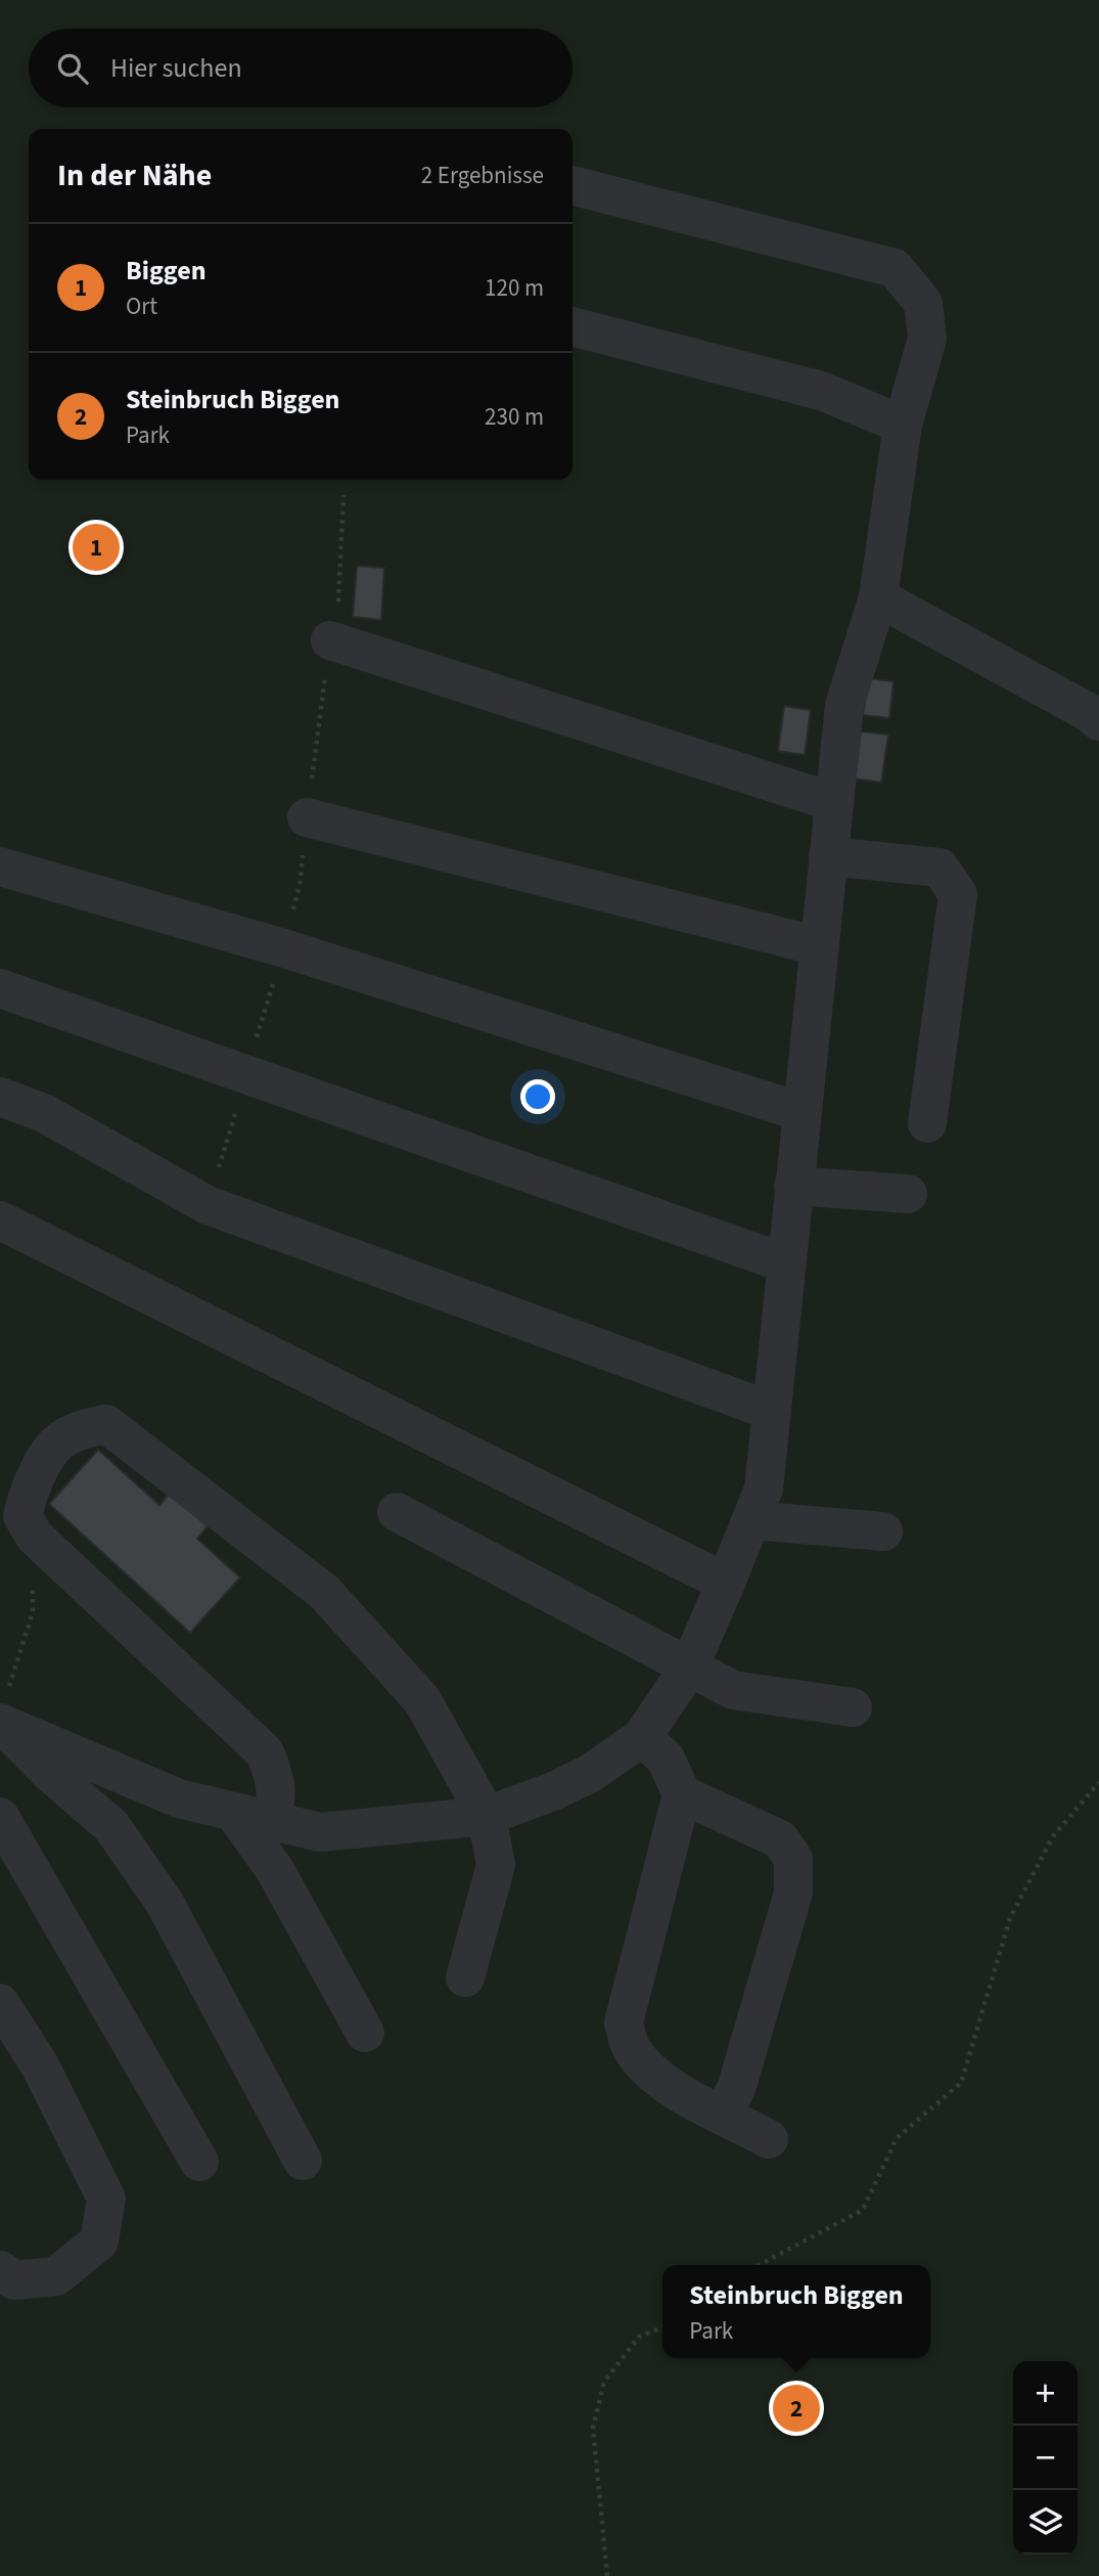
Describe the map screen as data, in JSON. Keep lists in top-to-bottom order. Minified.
{"page":{"search":"Hier suchen","heading":["In der Nähe","2 Ergebnisse"],"list":[{"mark":"1","name":"Biggen","note":"Ort","value":"120 m"},{"mark":"2","name":"Steinbruch Biggen","note":"Park","value":"230 m"}],"pins":["1","2"],"popup":["Steinbruch Biggen","Park"],"map_buttons":["+","−"]}}
